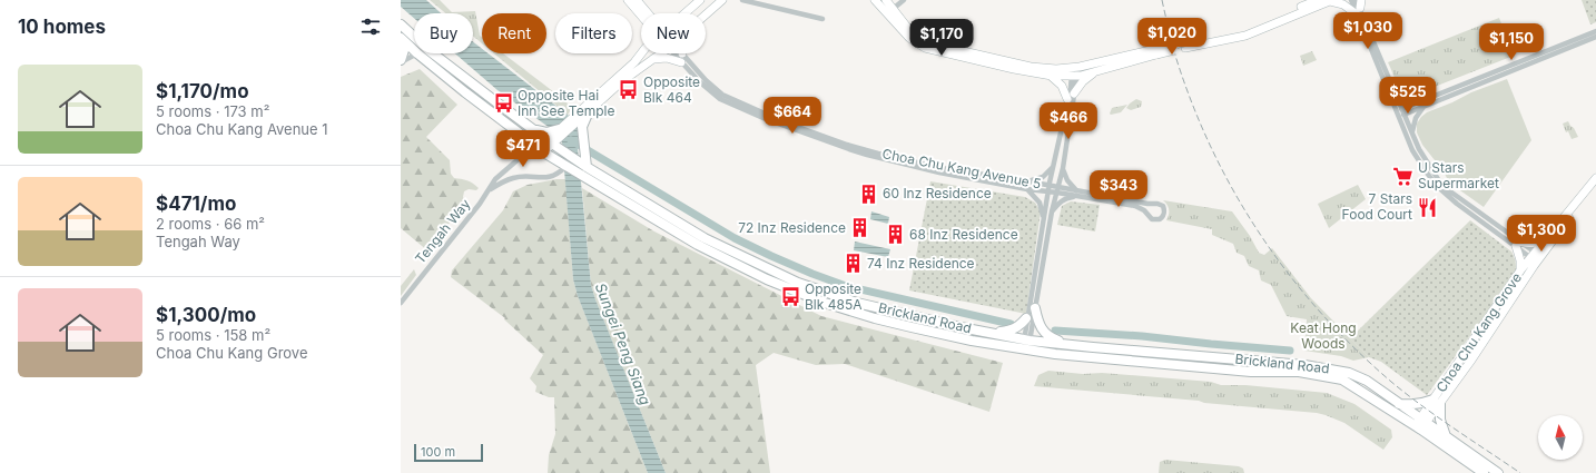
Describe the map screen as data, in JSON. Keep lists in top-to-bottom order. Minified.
{"streets":{"main road":["Brickland Road"],"street":["Choa Chu Kang Avenue 5","Tengah Way","Choa Chu Kang Grove"]},"crossings":[["Tengah Way","Brickland Road"],["Brickland Road","Choa Chu Kang Grove"]],"water":["Sungei Peng Siang"],"parks":["Keat Hong Woods"],"places":{"bus stop":["Opposite Blk 464","Opposite Hai Inn See Temple","Opposite Blk 485A"],"supermarket":["U Stars Supermarket"],"building":["60 Inz Residence","72 Inz Residence","68 Inz Residence","74 Inz Residence"],"restaurant":["7 Stars Food Court"]},"scale_bar":"100 m","north":"top","page":{"heading":"10 homes","price":["$1,030","$1,020","$1,170","$1,150","$525","$664","$466","$471","$343","$1,300"],"chip":["Buy","Rent","Filters","New"],"list":[{"name":"$1,170/mo","note":"5 rooms · 173 m² · Choa Chu Kang Avenue 1"},{"name":"$471/mo","note":"2 rooms · 66 m² · Tengah Way"},{"name":"$1,300/mo","note":"5 rooms · 158 m² · Choa Chu Kang Grove"}],"scale":"100 m"}}
